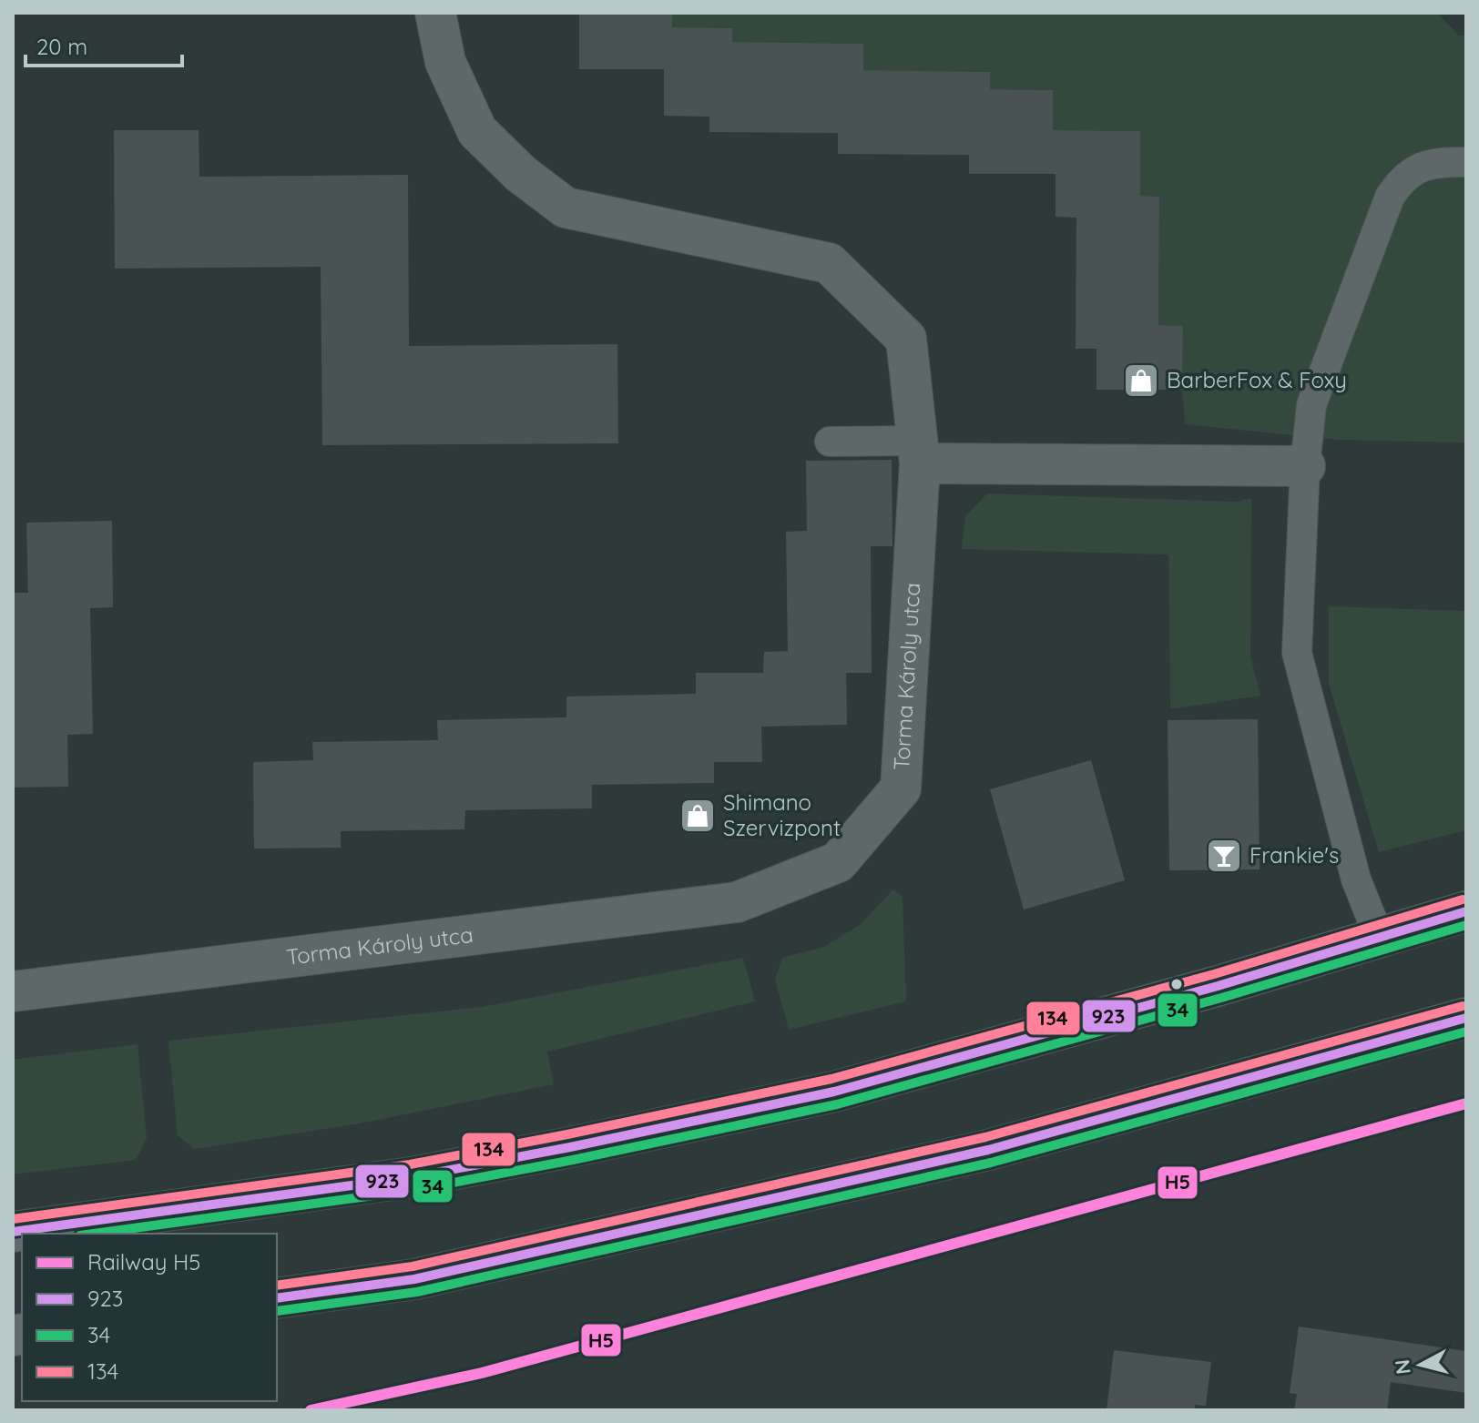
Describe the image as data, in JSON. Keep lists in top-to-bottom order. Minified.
{"streets":{"street":["Torma Károly utca"]},"places":{"shop":["BarberFox & Foxy","Shimano Szervizpont"],"bar":["Frankie's"]},"lines":["transit line 134","transit line 923","transit line 34","rail line H5"],"legend":["Railway H5","923","34","134"],"scale_bar":"20 m","north":"left"}
